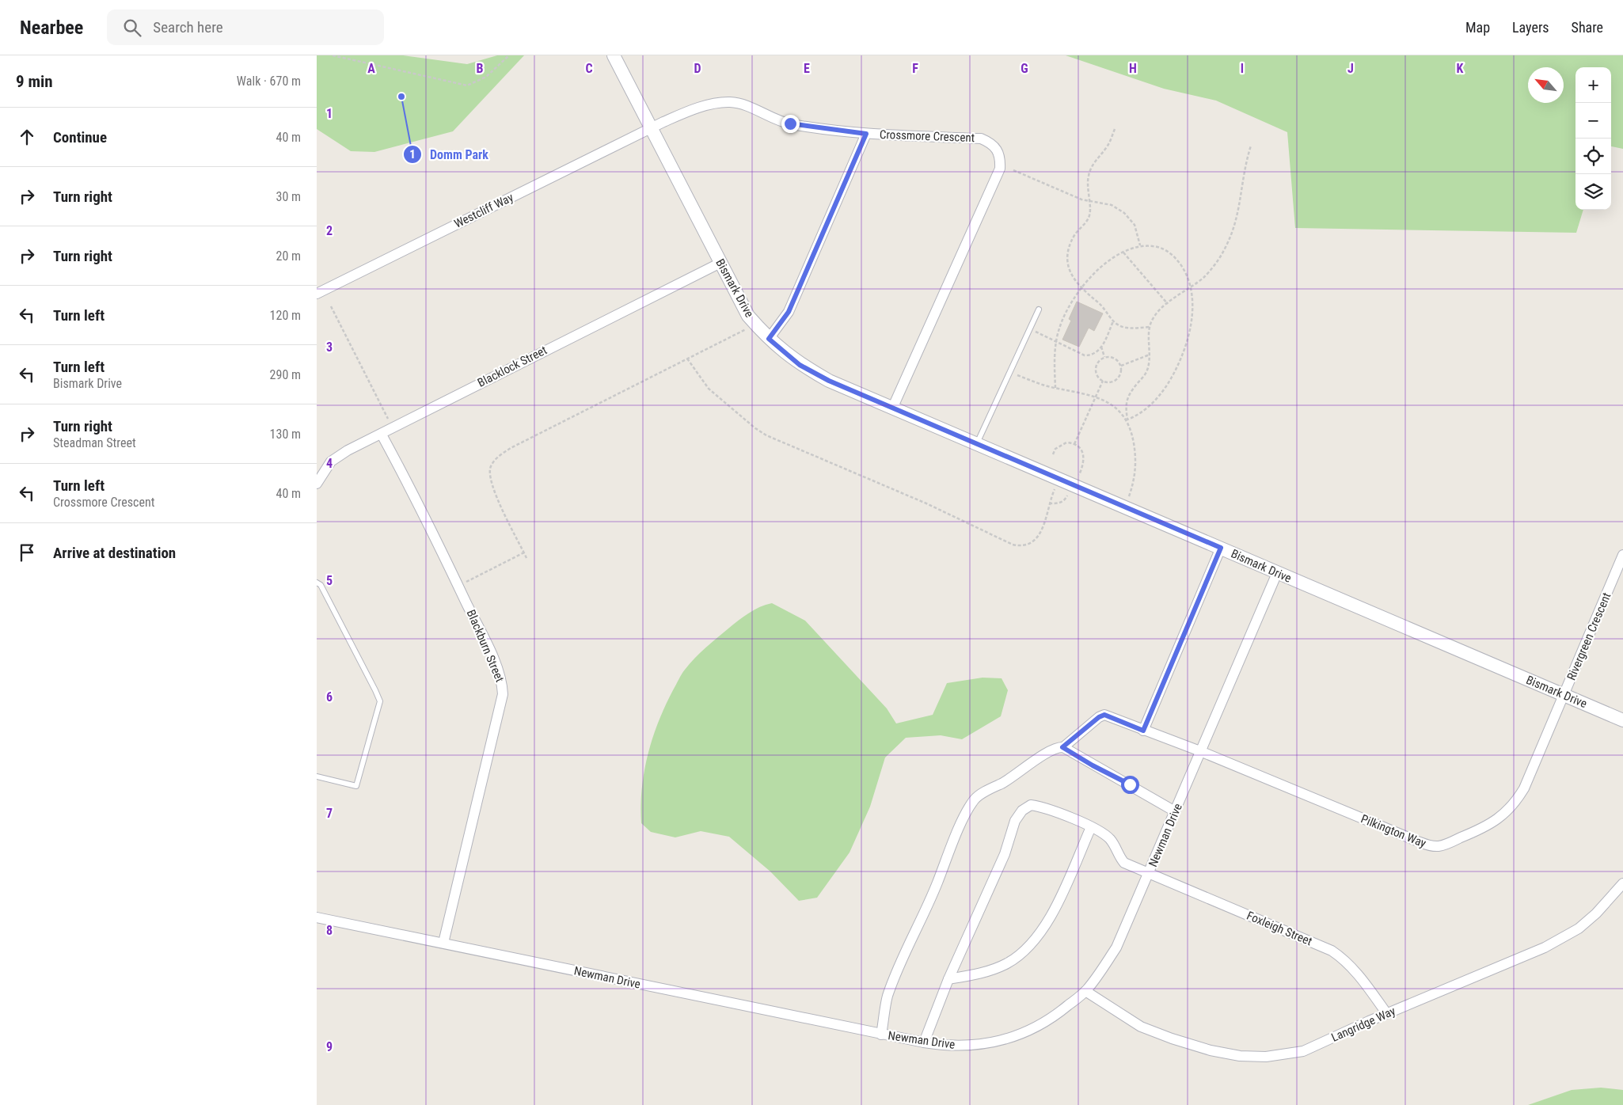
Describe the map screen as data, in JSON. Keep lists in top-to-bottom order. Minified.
{"streets":{"street":["Crossmore Crescent","Westcliff Way","Bismark Drive","Blacklock Street","Rivergreen Crescent","Blackburn Street","Pilkington Way","Newman Drive","Foxleigh Street","Langridge Way"]},"crossings":[["Crossmore Crescent","Westcliff Way"],["Crossmore Crescent","Bismark Drive"],["Westcliff Way","Bismark Drive"],["Bismark Drive","Blacklock Street"],["Bismark Drive","Rivergreen Crescent"],["Bismark Drive","Pilkington Way"],["Bismark Drive","Newman Drive"],["Blacklock Street","Blackburn Street"],["Rivergreen Crescent","Pilkington Way"],["Blackburn Street","Newman Drive"],["Pilkington Way","Newman Drive"],["Newman Drive","Foxleigh Street"],["Newman Drive","Langridge Way"],["Foxleigh Street","Langridge Way"]],"places":["Domm Park"],"north":"top left","page":{"header":"Nearbee","search":"Search here","nav":["Map","Layers","Share"],"heading":["9 min","Walk · 670 m"],"map_buttons":["+","−"],"list":[["Continue","40 m"],["Turn right","30 m"],["Turn right","20 m"],["Turn left","120 m"],["Turn left","Bismark Drive","290 m"],["Turn right","Steadman Street","130 m"],["Turn left","Crossmore Crescent","40 m"],"Arrive at destination"]},"grid":{"columns":["A","B","C","D","E","F","G","H","I","J","K"],"rows":["1","2","3","4","5","6","7","8","9"]}}
